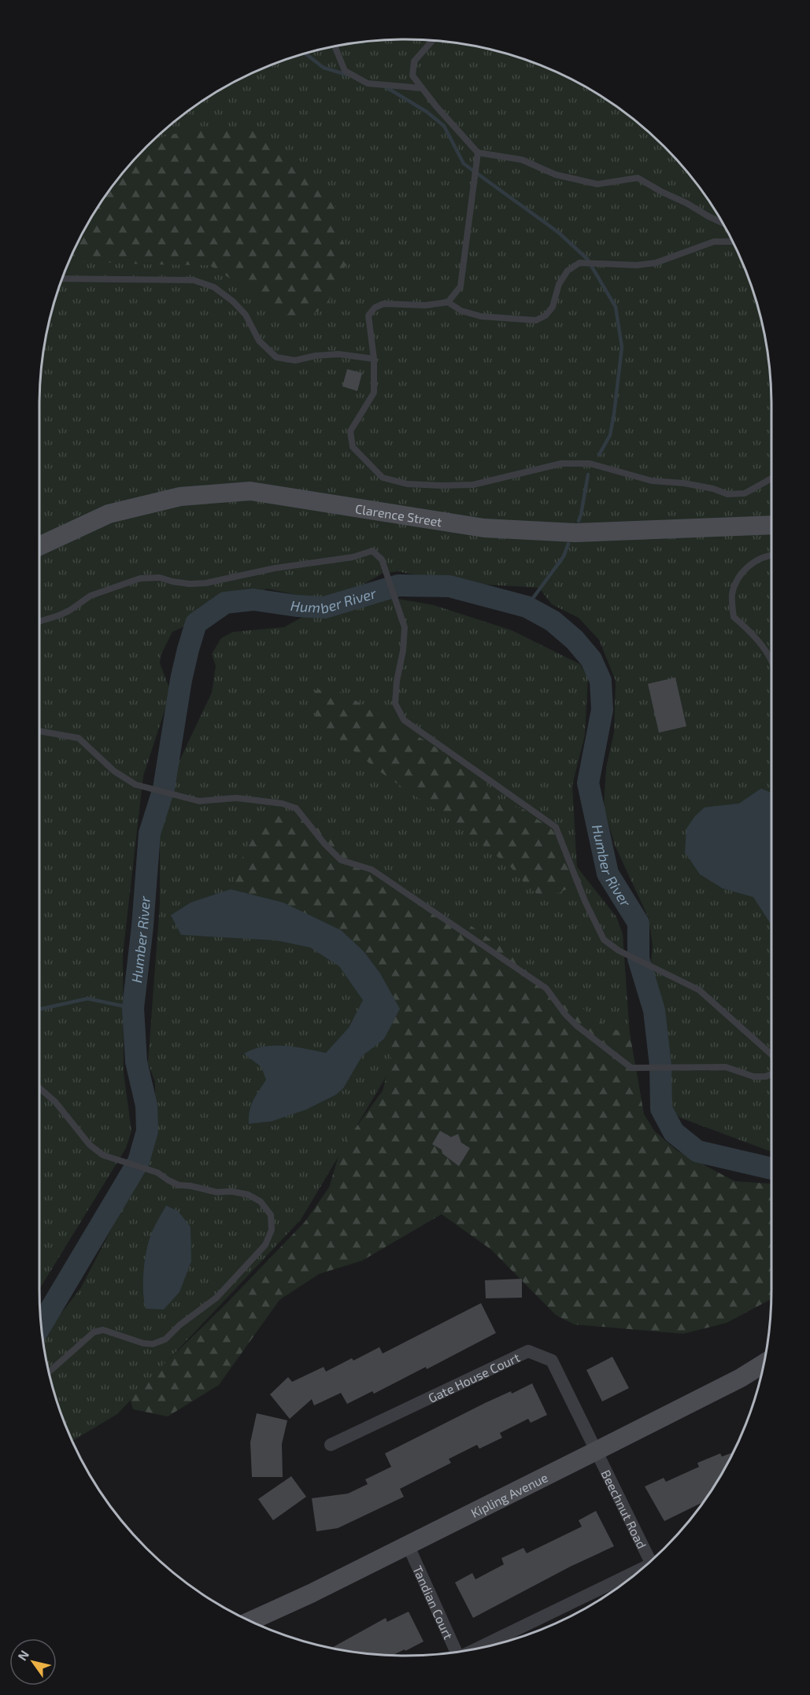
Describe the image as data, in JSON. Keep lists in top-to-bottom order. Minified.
{"streets":{"street":["Clarence Street","Gate House Court","Kipling Avenue","Beechnut Road","Tandian Court"]},"crossings":[["Gate House Court","Kipling Avenue"],["Gate House Court","Beechnut Road"],["Kipling Avenue","Beechnut Road"],["Kipling Avenue","Tandian Court"]],"water":["Humber River"],"north":"top left"}
